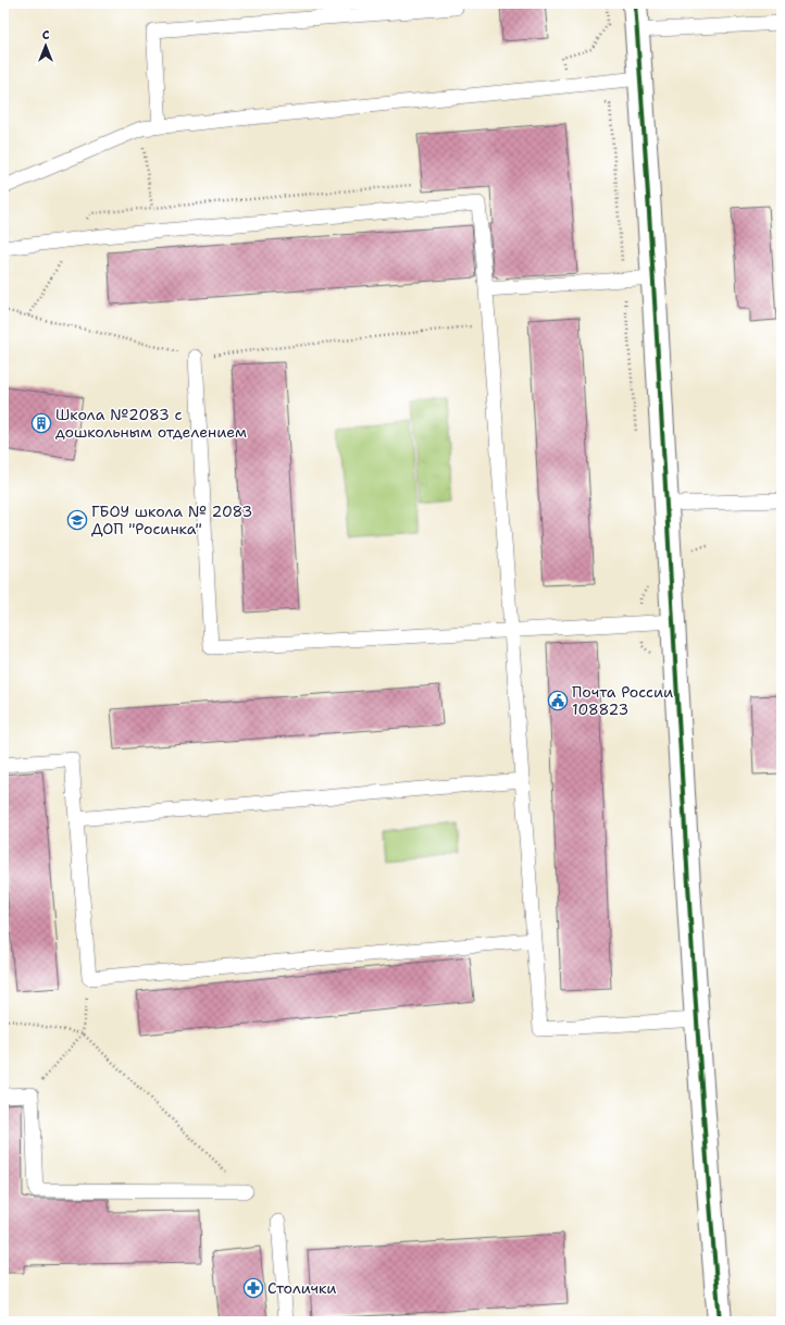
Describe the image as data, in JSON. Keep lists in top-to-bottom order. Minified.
{"places":{"building":["Школа №2083 с дошкольным отделением"],"school or university":["ГБОУ школа № 2083 ДОП \"Росинка\""],"public building":["Почта России 108823"],"pharmacy":["Столички"]},"north":"top"}
